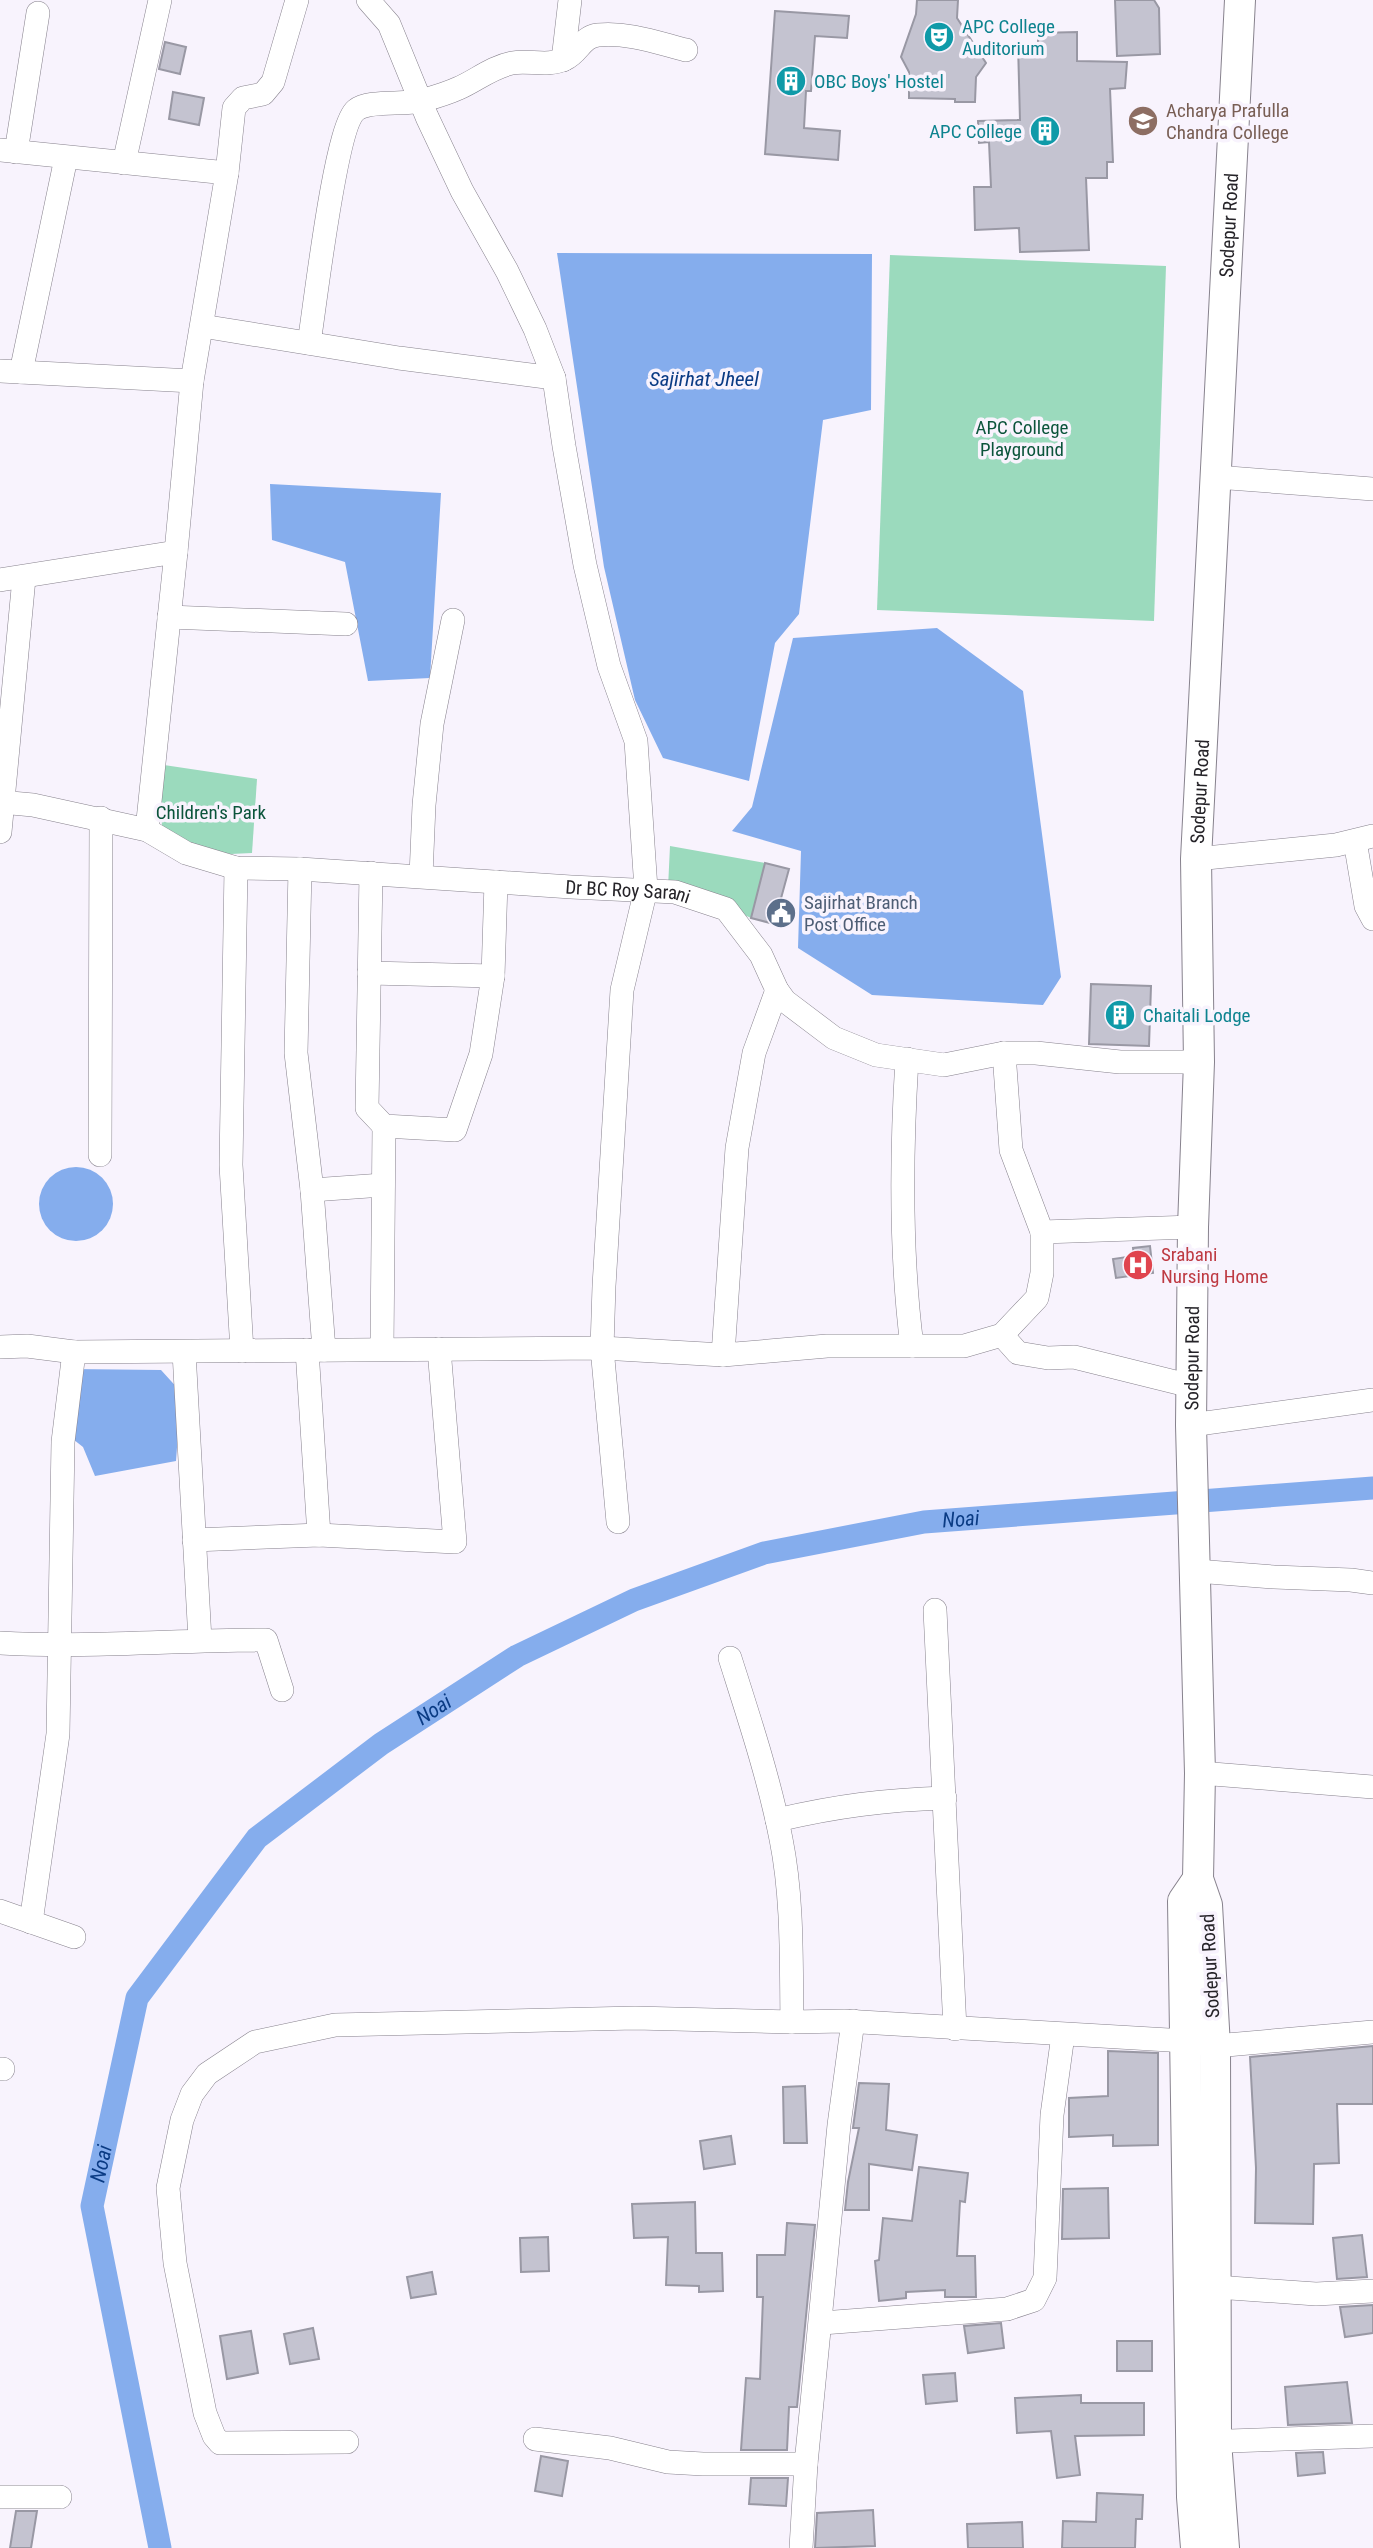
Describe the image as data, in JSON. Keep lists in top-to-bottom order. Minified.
{"streets":{"main road":["Sodepur Road"],"street":["Dr BC Roy Sarani"]},"crossings":[["Sodepur Road","Dr BC Roy Sarani"]],"water":["Sajirhat Jheel","Noai"],"parks":["APC College Playground","Children's Park"],"places":{"theatre":["APC College Auditorium"],"building":["OBC Boys' Hostel","APC College","Chaitali Lodge"],"school or university":["Acharya Prafulla Chandra College"],"public building":["Sajirhat Branch Post Office"],"hospital":["Srabani Nursing Home"]}}
